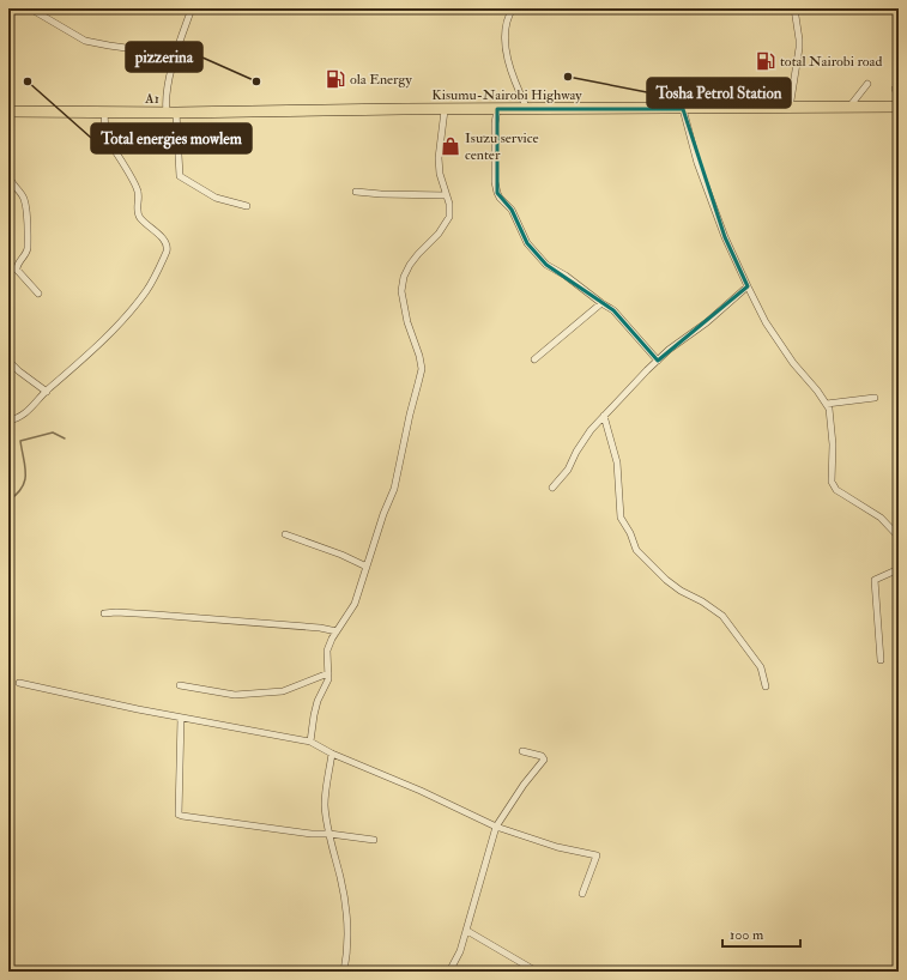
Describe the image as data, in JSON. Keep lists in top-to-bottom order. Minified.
{"streets":{"highway":["Kisumu-Nairobi Highway","A1"]},"crossings":[["Kisumu-Nairobi Highway","A1"]],"places":{"fuel station":["total Nairobi road","ola Energy"],"other":["Tosha Petrol Station","Total energies mowlem","pizzerina"],"shop":["Isuzu service center"]},"scale_bar":"100 m"}
